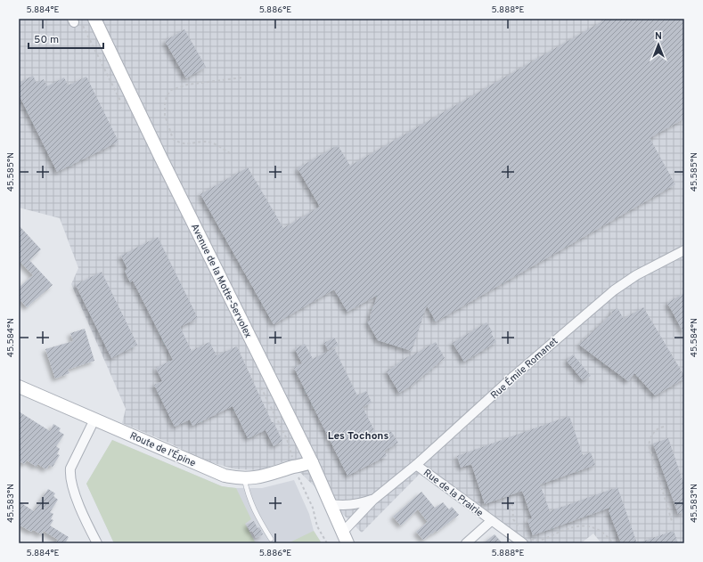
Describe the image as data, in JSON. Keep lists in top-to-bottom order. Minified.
{"streets":{"main road":["Avenue de la Motte-Servolex","Route de l'Épine"],"street":["Rue Émile Romanet","Rue de la Prairie"]},"crossings":[["Avenue de la Motte-Servolex","Rue Émile Romanet"],["Avenue de la Motte-Servolex","Route de l'Épine"],["Rue Émile Romanet","Rue de la Prairie"]],"districts":["Les Tochons"],"scale_bar":"50 m","north":"top","coordinates":["5.884°E","5.886°E","5.888°E","45.585°N","45.584°N","45.583°N"]}
